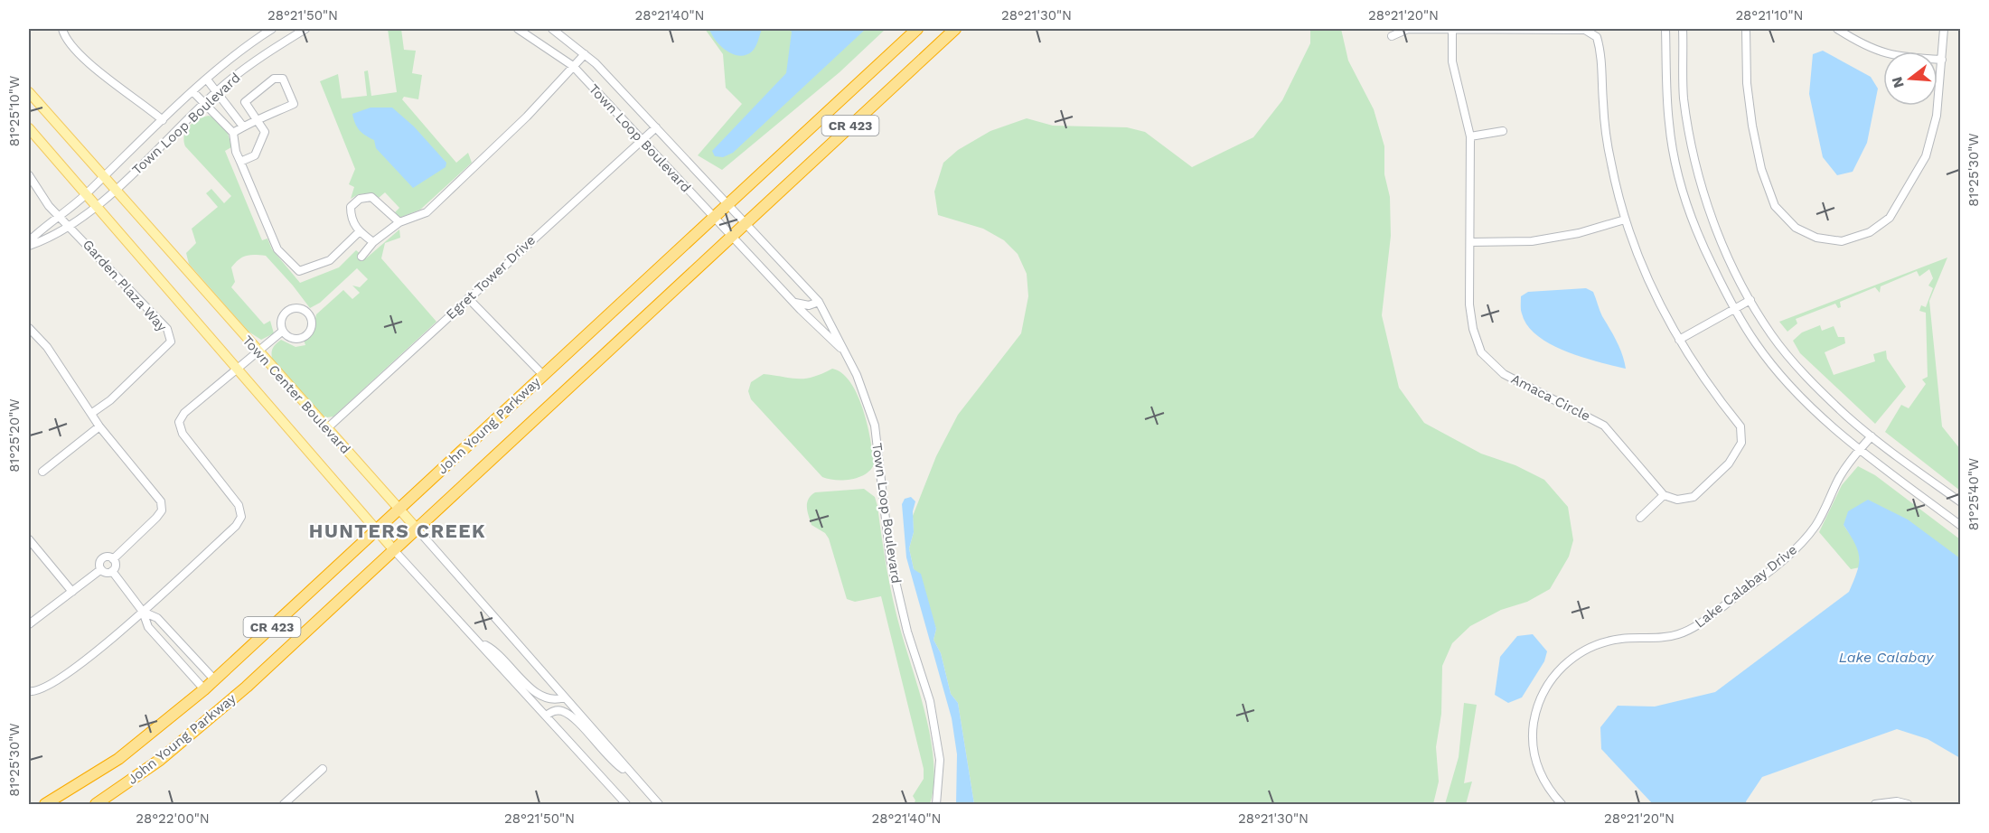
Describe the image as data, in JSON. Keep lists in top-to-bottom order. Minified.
{"streets":{"highway":["CR 423","John Young Parkway"],"main road":["Town Center Boulevard"],"street":["Town Loop Boulevard","Egret Tower Drive","Garden Plaza Way","Amaca Circle","Lake Calabay Drive"]},"crossings":[["Town Loop Boulevard","Egret Tower Drive"],["Town Loop Boulevard","Garden Plaza Way"],["Town Loop Boulevard","Town Center Boulevard"],["Town Loop Boulevard","John Young Parkway"],["Egret Tower Drive","Town Center Boulevard"],["Town Center Boulevard","John Young Parkway"]],"districts":["HUNTERS CREEK"],"water":["Lake Calabay"],"north":"left","coordinates":["28°21'50\"N","28°21'40\"N","28°21'30\"N","28°21'20\"N","28°21'10\"N","81°25'10\"W","81°25'30\"W","81°25'20\"W","81°25'40\"W","28°22'00\"N"]}
